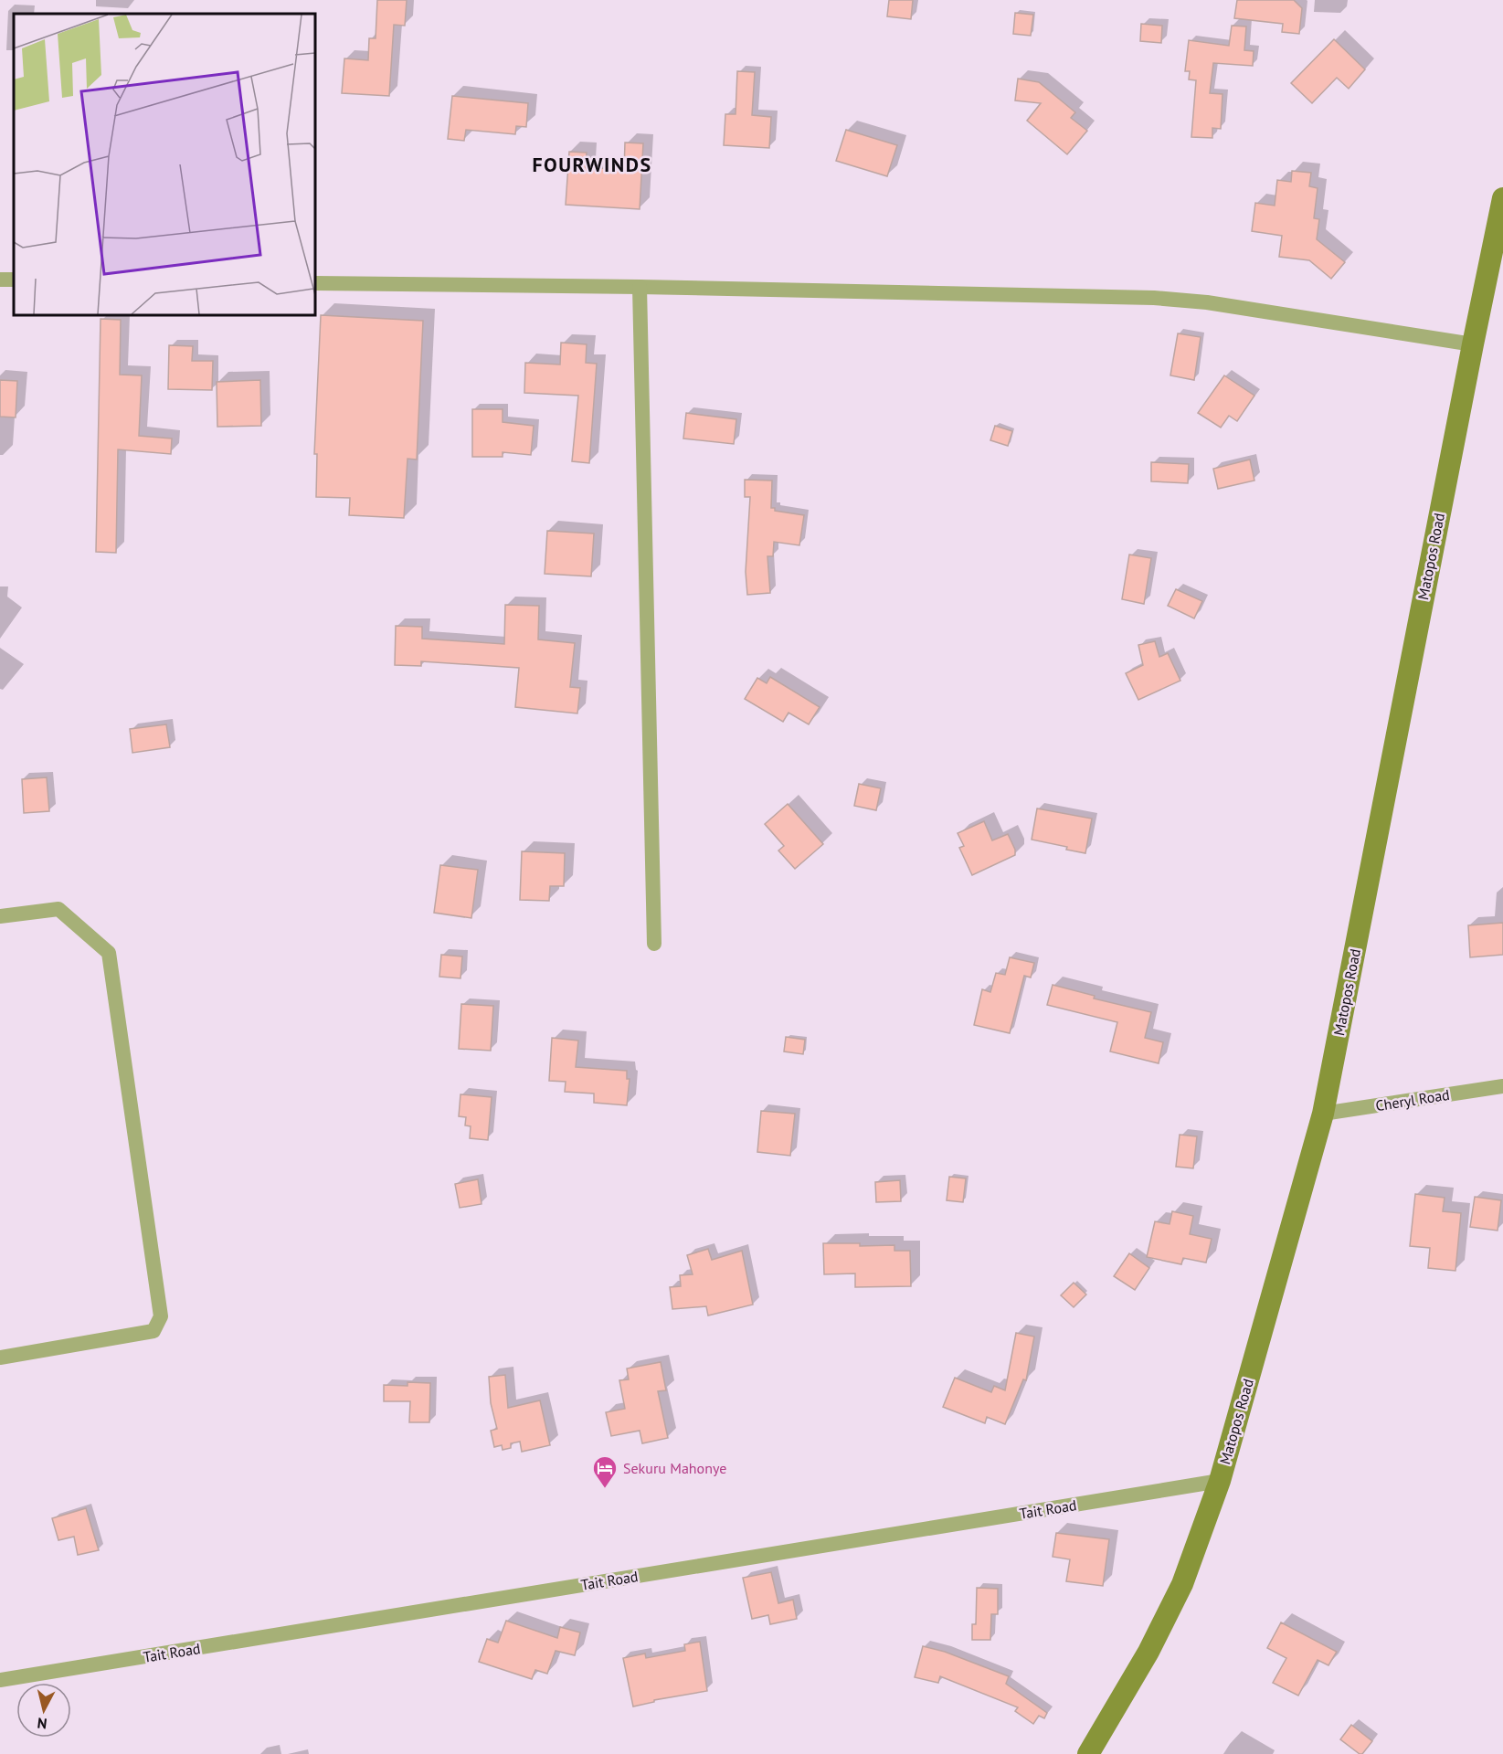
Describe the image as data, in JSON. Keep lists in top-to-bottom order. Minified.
{"streets":{"main road":["Matopos Road"],"street":["Cheryl Road","Tait Road"]},"crossings":[["Matopos Road","Cheryl Road"],["Matopos Road","Tait Road"]],"districts":["FOURWINDS"],"places":{"hotel":["Sekuru Mahonye"]},"north":"bottom"}
